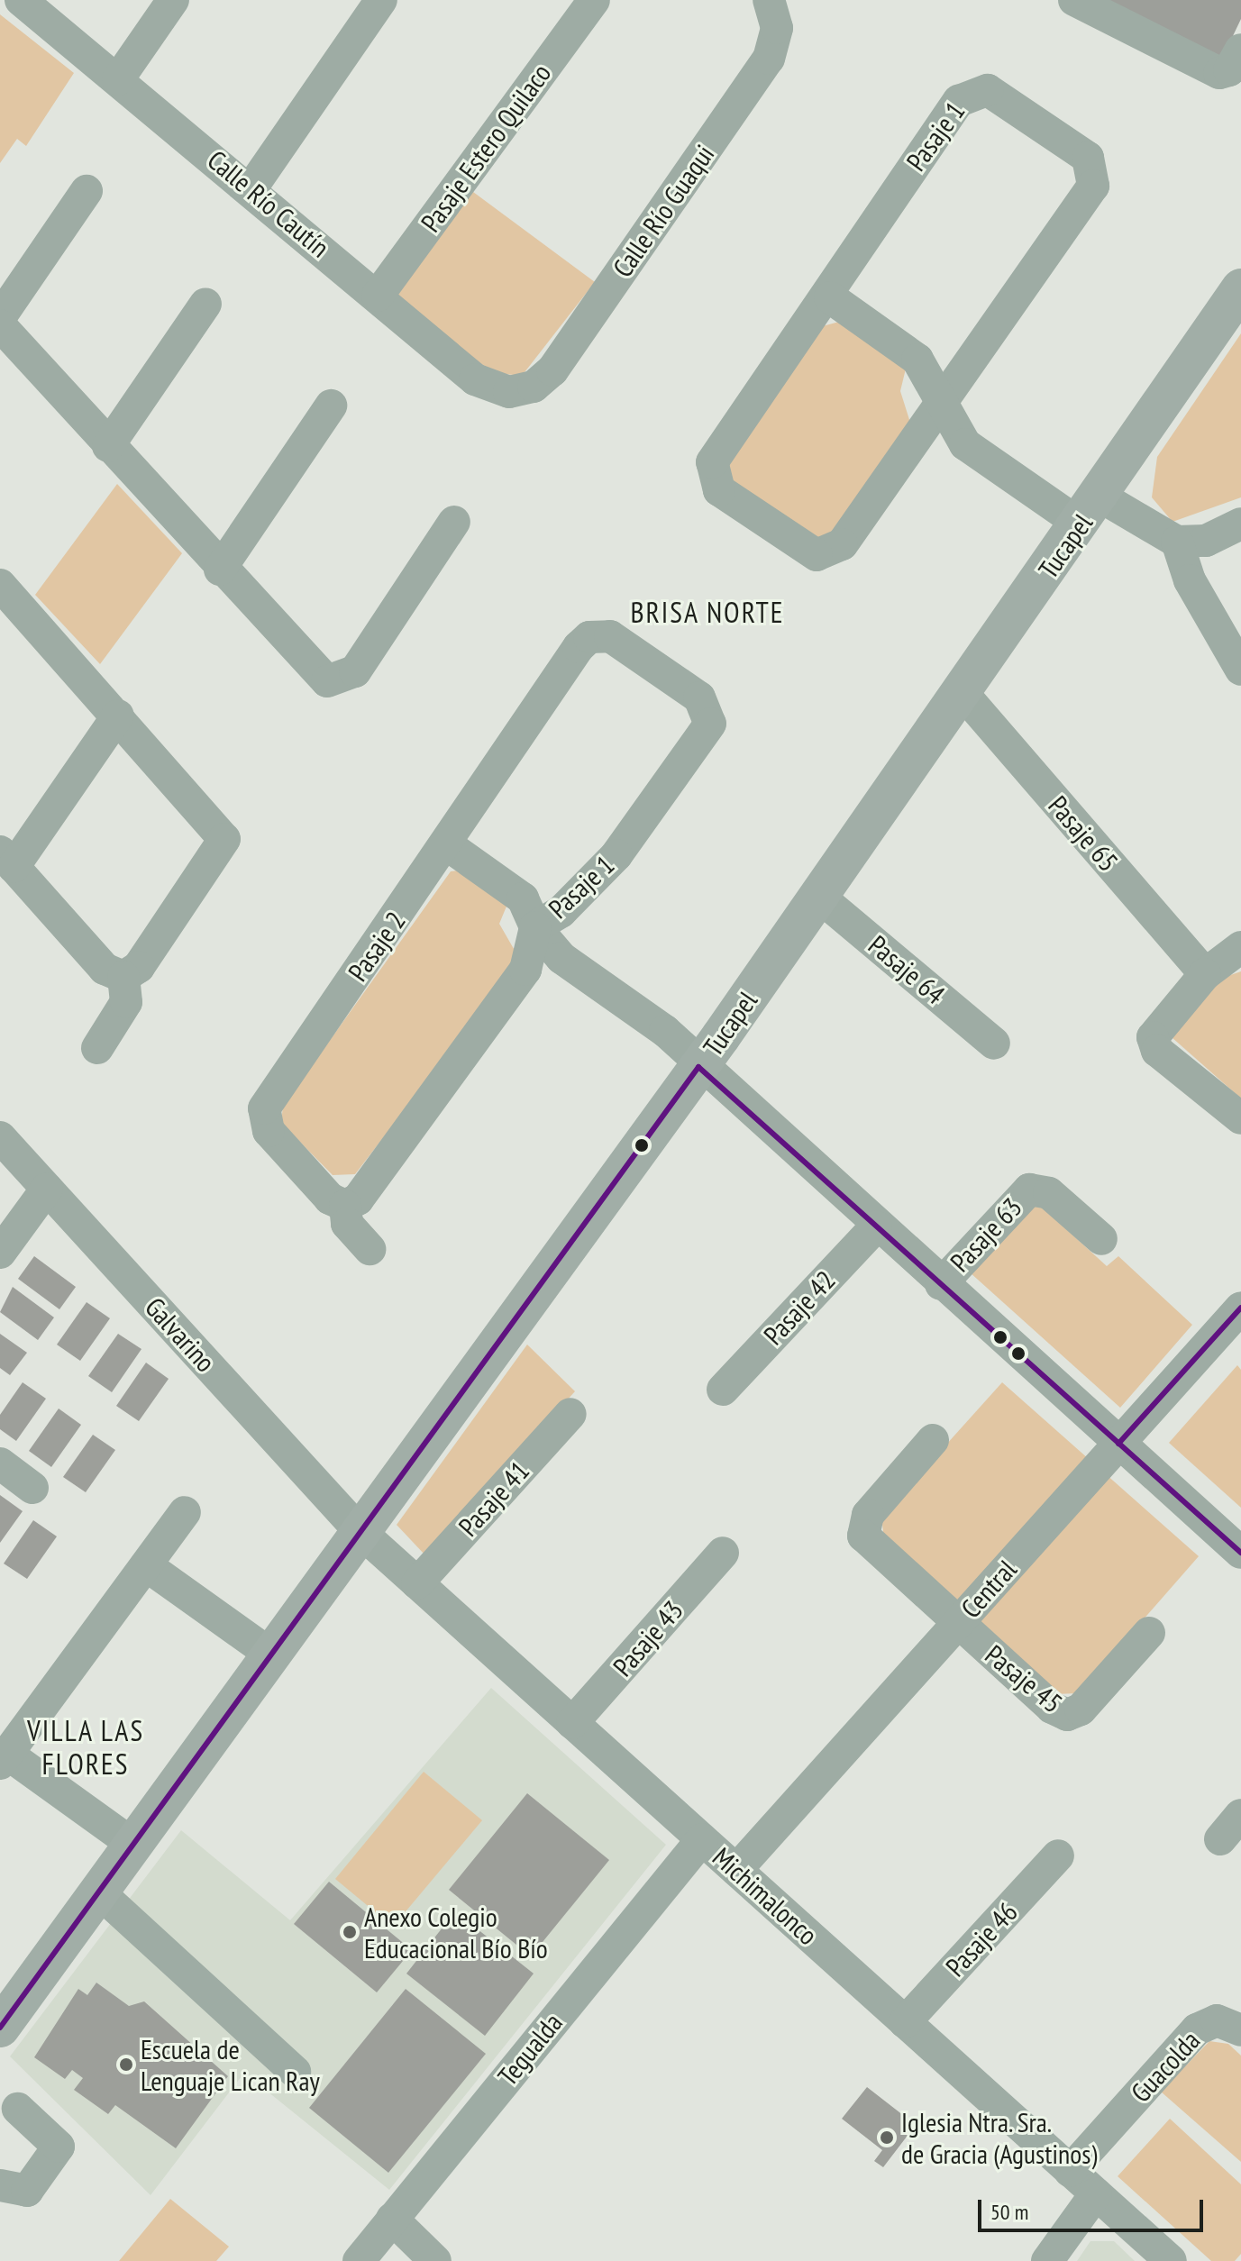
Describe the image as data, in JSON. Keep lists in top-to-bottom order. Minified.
{"streets":{"main road":["Tucapel"],"street":["Pasaje 1","Pasaje Estero Quilaco","Calle Río Cautín","Calle Río Guaqui","Pasaje 65","Pasaje 2","Pasaje 64","Pasaje 63","Pasaje 42","Galvarino","Pasaje 41","Central","Pasaje 43","Pasaje 45","Michimalonco","Pasaje 46","Tegualda","Guacolda"]},"crossings":[["Pasaje 1","Pasaje 2"],["Pasaje Estero Quilaco","Calle Río Cautín"],["Calle Río Cautín","Calle Río Guaqui"],["Tucapel","Pasaje 65"],["Tucapel","Pasaje 64"],["Tucapel","Galvarino"],["Tucapel","Michimalonco"],["Galvarino","Michimalonco"],["Pasaje 41","Michimalonco"],["Central","Pasaje 45"],["Central","Michimalonco"],["Pasaje 43","Michimalonco"],["Michimalonco","Pasaje 46"],["Michimalonco","Tegualda"],["Michimalonco","Guacolda"]],"districts":["BRISA NORTE","VILLA LAS FLORES"],"places":["Anexo Colegio Educacional Bío Bío","Escuela de Lenguaje Lican Ray","Iglesia Ntra. Sra. de Gracia (Agustinos)"],"scale_bar":"50 m"}
